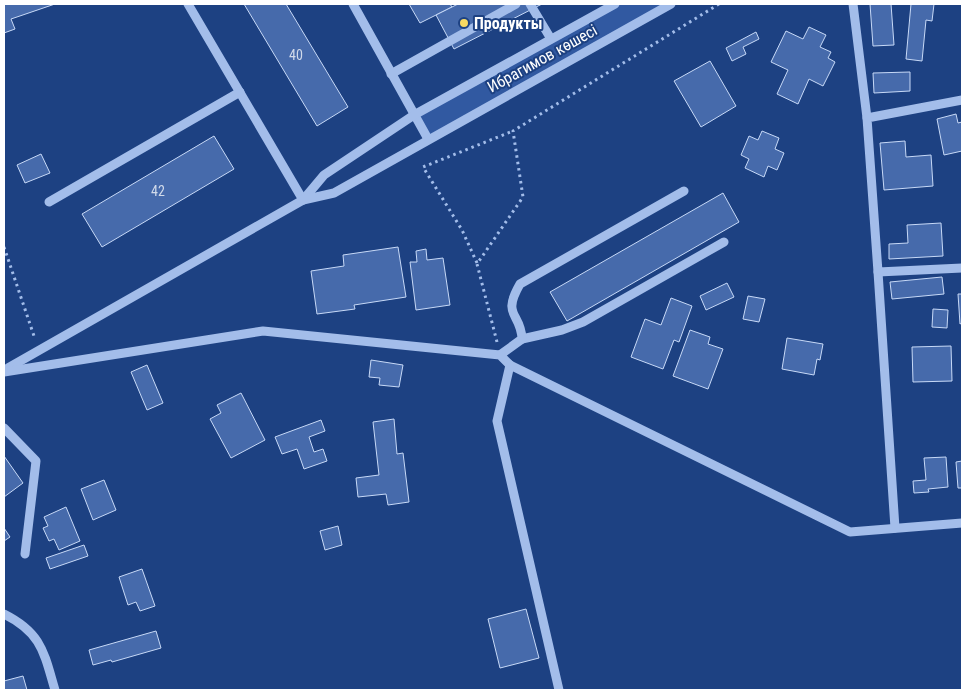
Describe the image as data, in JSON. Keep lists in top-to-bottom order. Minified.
{"streets":{"street":["Ибрагимов көшесі"]},"places":["Продукты"],"house_numbers":["40","42"]}
